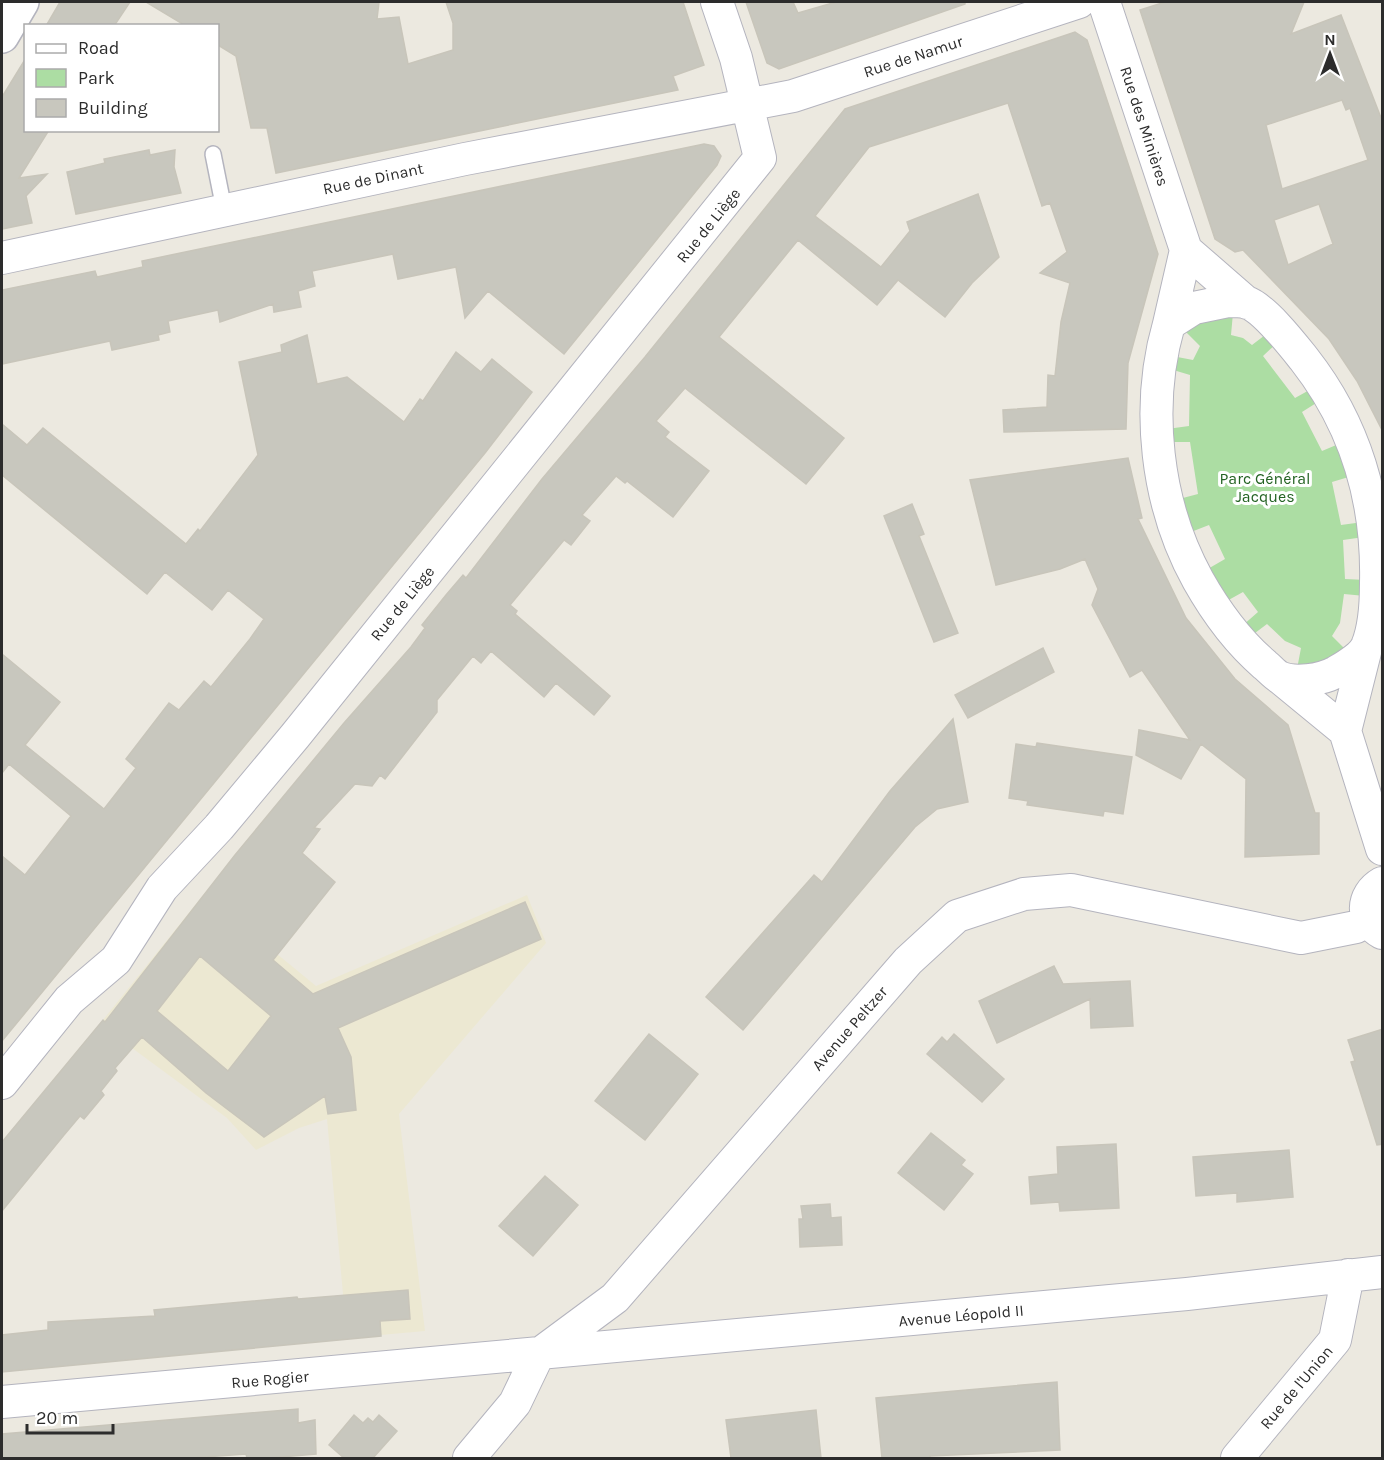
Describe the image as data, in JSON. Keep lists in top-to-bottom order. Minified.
{"streets":{"street":["Rue de Namur","Rue des Minières","Rue de Dinant","Rue de Liège","Avenue Peltzer","Avenue Léopold II","Rue Rogier","Rue de l'Union"]},"crossings":[["Rue de Namur","Rue de Dinant"],["Rue de Namur","Rue de Liège"],["Rue de Dinant","Rue de Liège"],["Avenue Peltzer","Avenue Léopold II"],["Avenue Peltzer","Rue Rogier"],["Avenue Léopold II","Rue Rogier"],["Avenue Léopold II","Rue de l'Union"]],"parks":["Parc Général Jacques"],"legend":["Road","Park","Building"],"scale_bar":"20 m","north":"top"}
